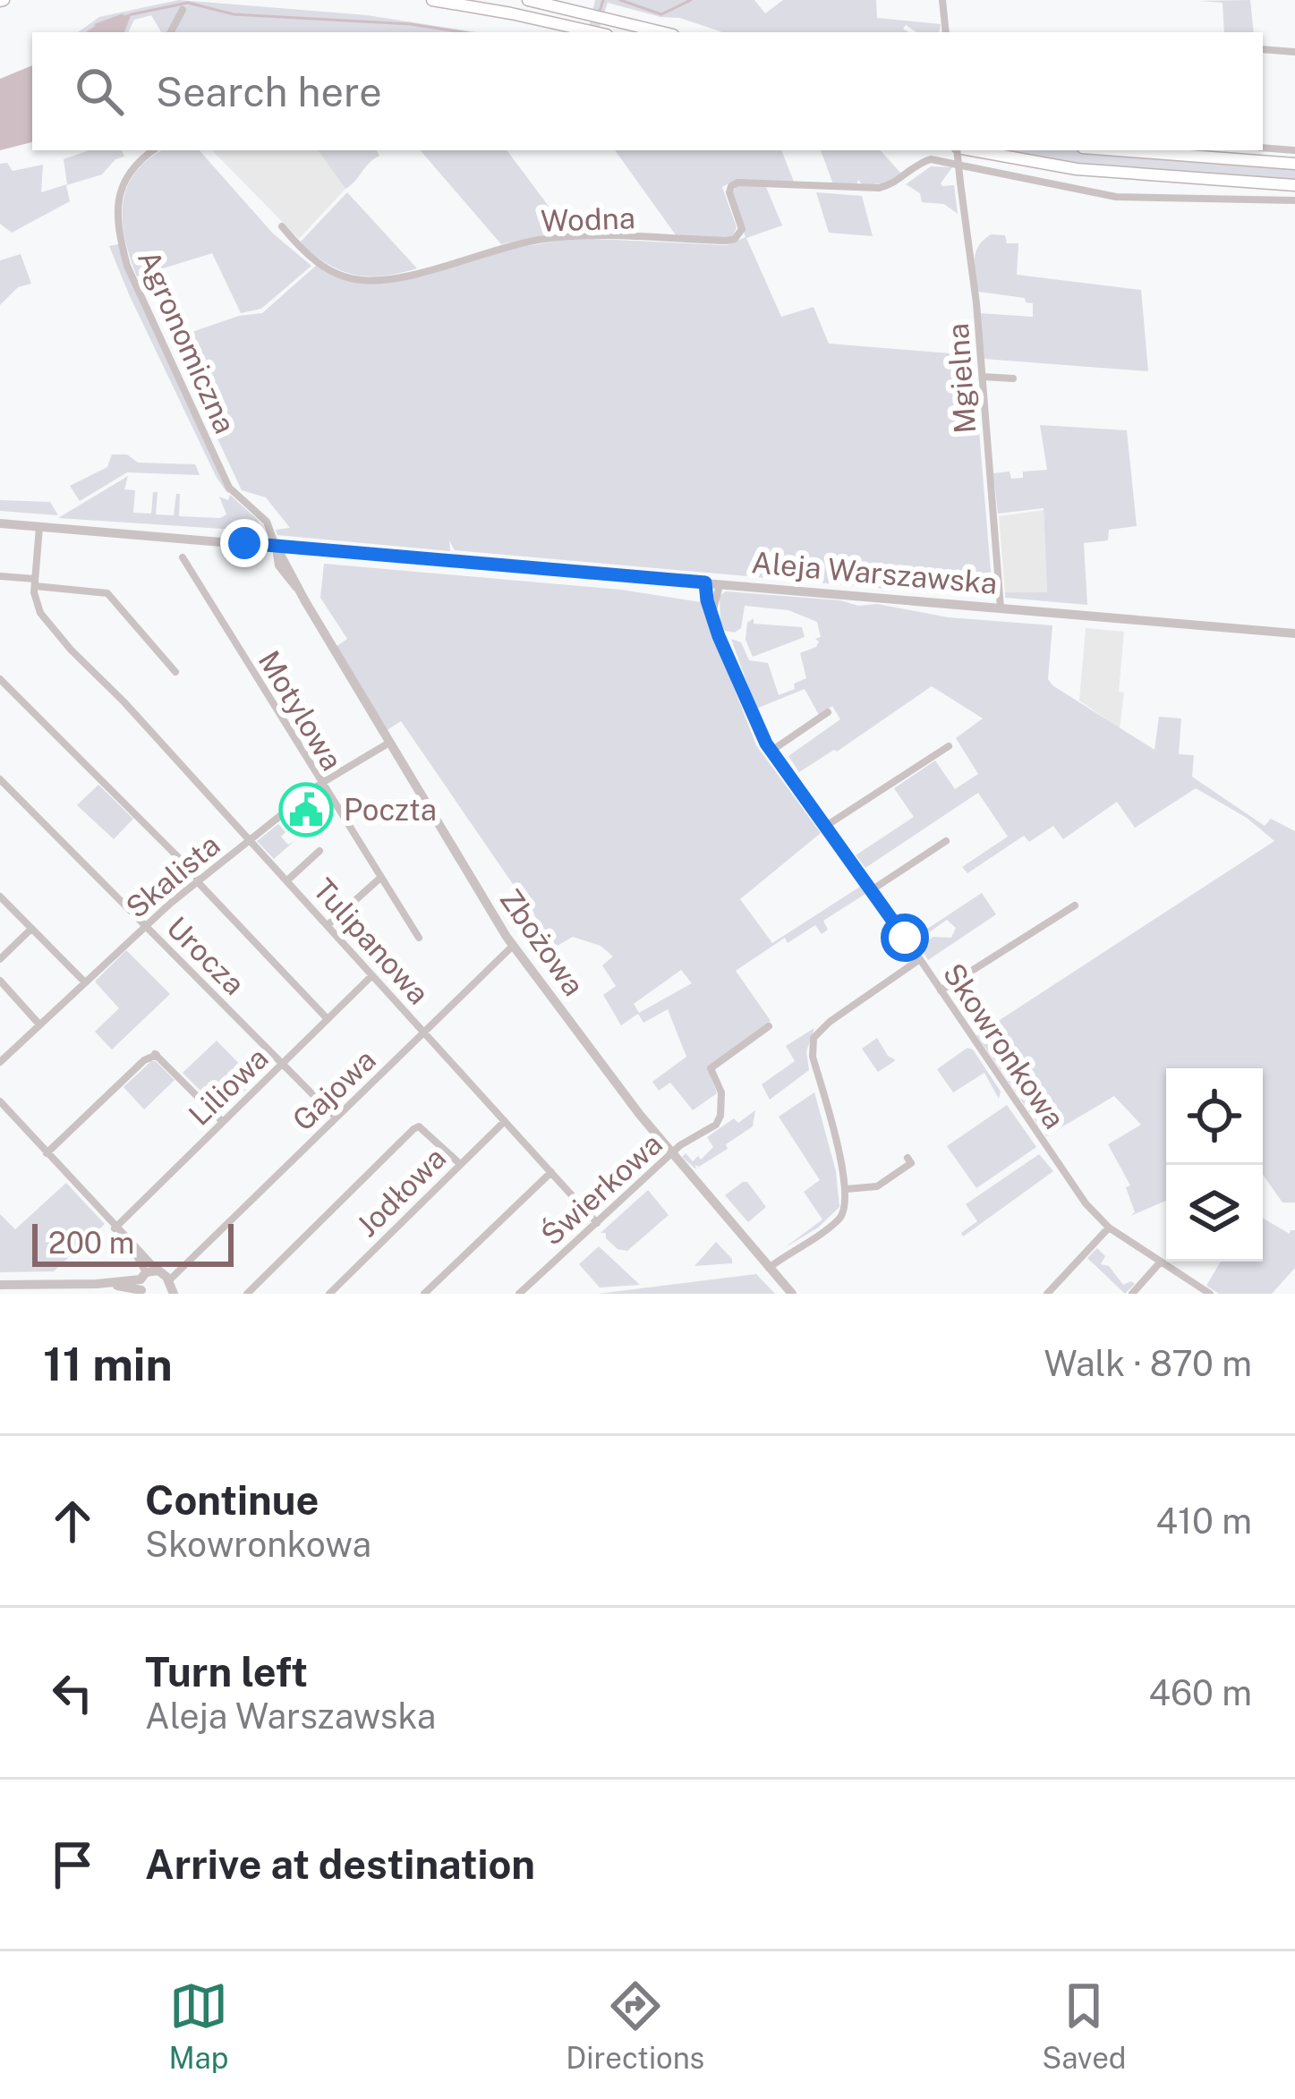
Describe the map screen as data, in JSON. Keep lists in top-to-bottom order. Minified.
{"streets":{"street":["Wodna","Agronomiczna","Mgielna","Aleja Warszawska","Motylowa","Skalista","Tulipanowa","Zbożowa","Urocza","Skowronkowa","Liliowa","Gajowa","Świerkowa","Jodłowa"]},"crossings":[["Agronomiczna","Aleja Warszawska"],["Agronomiczna","Zbożowa"],["Mgielna","Aleja Warszawska"],["Aleja Warszawska","Tulipanowa"],["Aleja Warszawska","Zbożowa"],["Aleja Warszawska","Skowronkowa"],["Motylowa","Skalista"],["Skalista","Tulipanowa"],["Skalista","Zbożowa"],["Skalista","Urocza"],["Tulipanowa","Liliowa"],["Tulipanowa","Gajowa"],["Tulipanowa","Świerkowa"],["Tulipanowa","Jodłowa"],["Zbożowa","Gajowa"],["Zbożowa","Świerkowa"],["Urocza","Liliowa"],["Urocza","Gajowa"]],"places":{"public building":["Poczta"]},"scale_bar":"200 m","page":{"search":"Search here","scale":"200 m","heading":["11 min","Walk · 870 m"],"list":[["Continue","Skowronkowa","410 m"],["Turn left","Aleja Warszawska","460 m"],"Arrive at destination"],"nav":["Map","Directions","Saved"]}}
